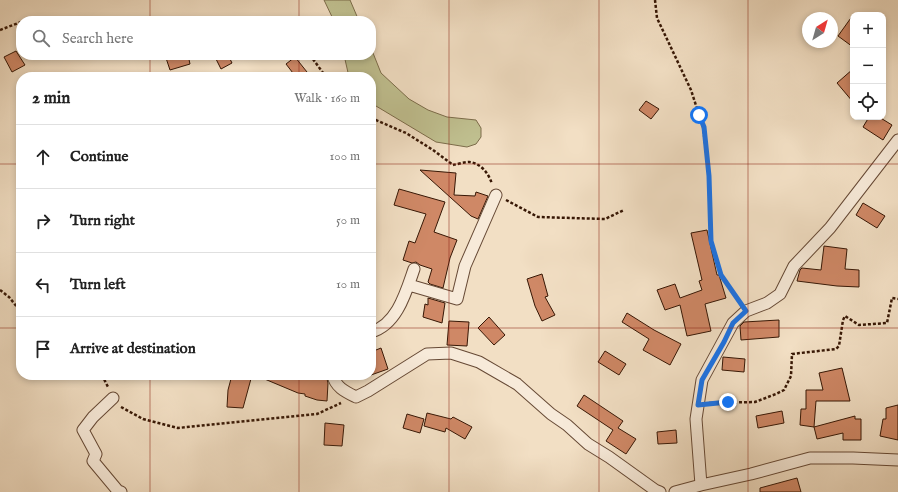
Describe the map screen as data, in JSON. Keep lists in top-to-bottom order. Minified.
{"north":"top right","page":{"map_buttons":["+","−"],"search":"Search here","heading":["2 min","Walk · 160 m"],"list":[["Continue","100 m"],["Turn right","50 m"],["Turn left","10 m"],"Arrive at destination"]}}
